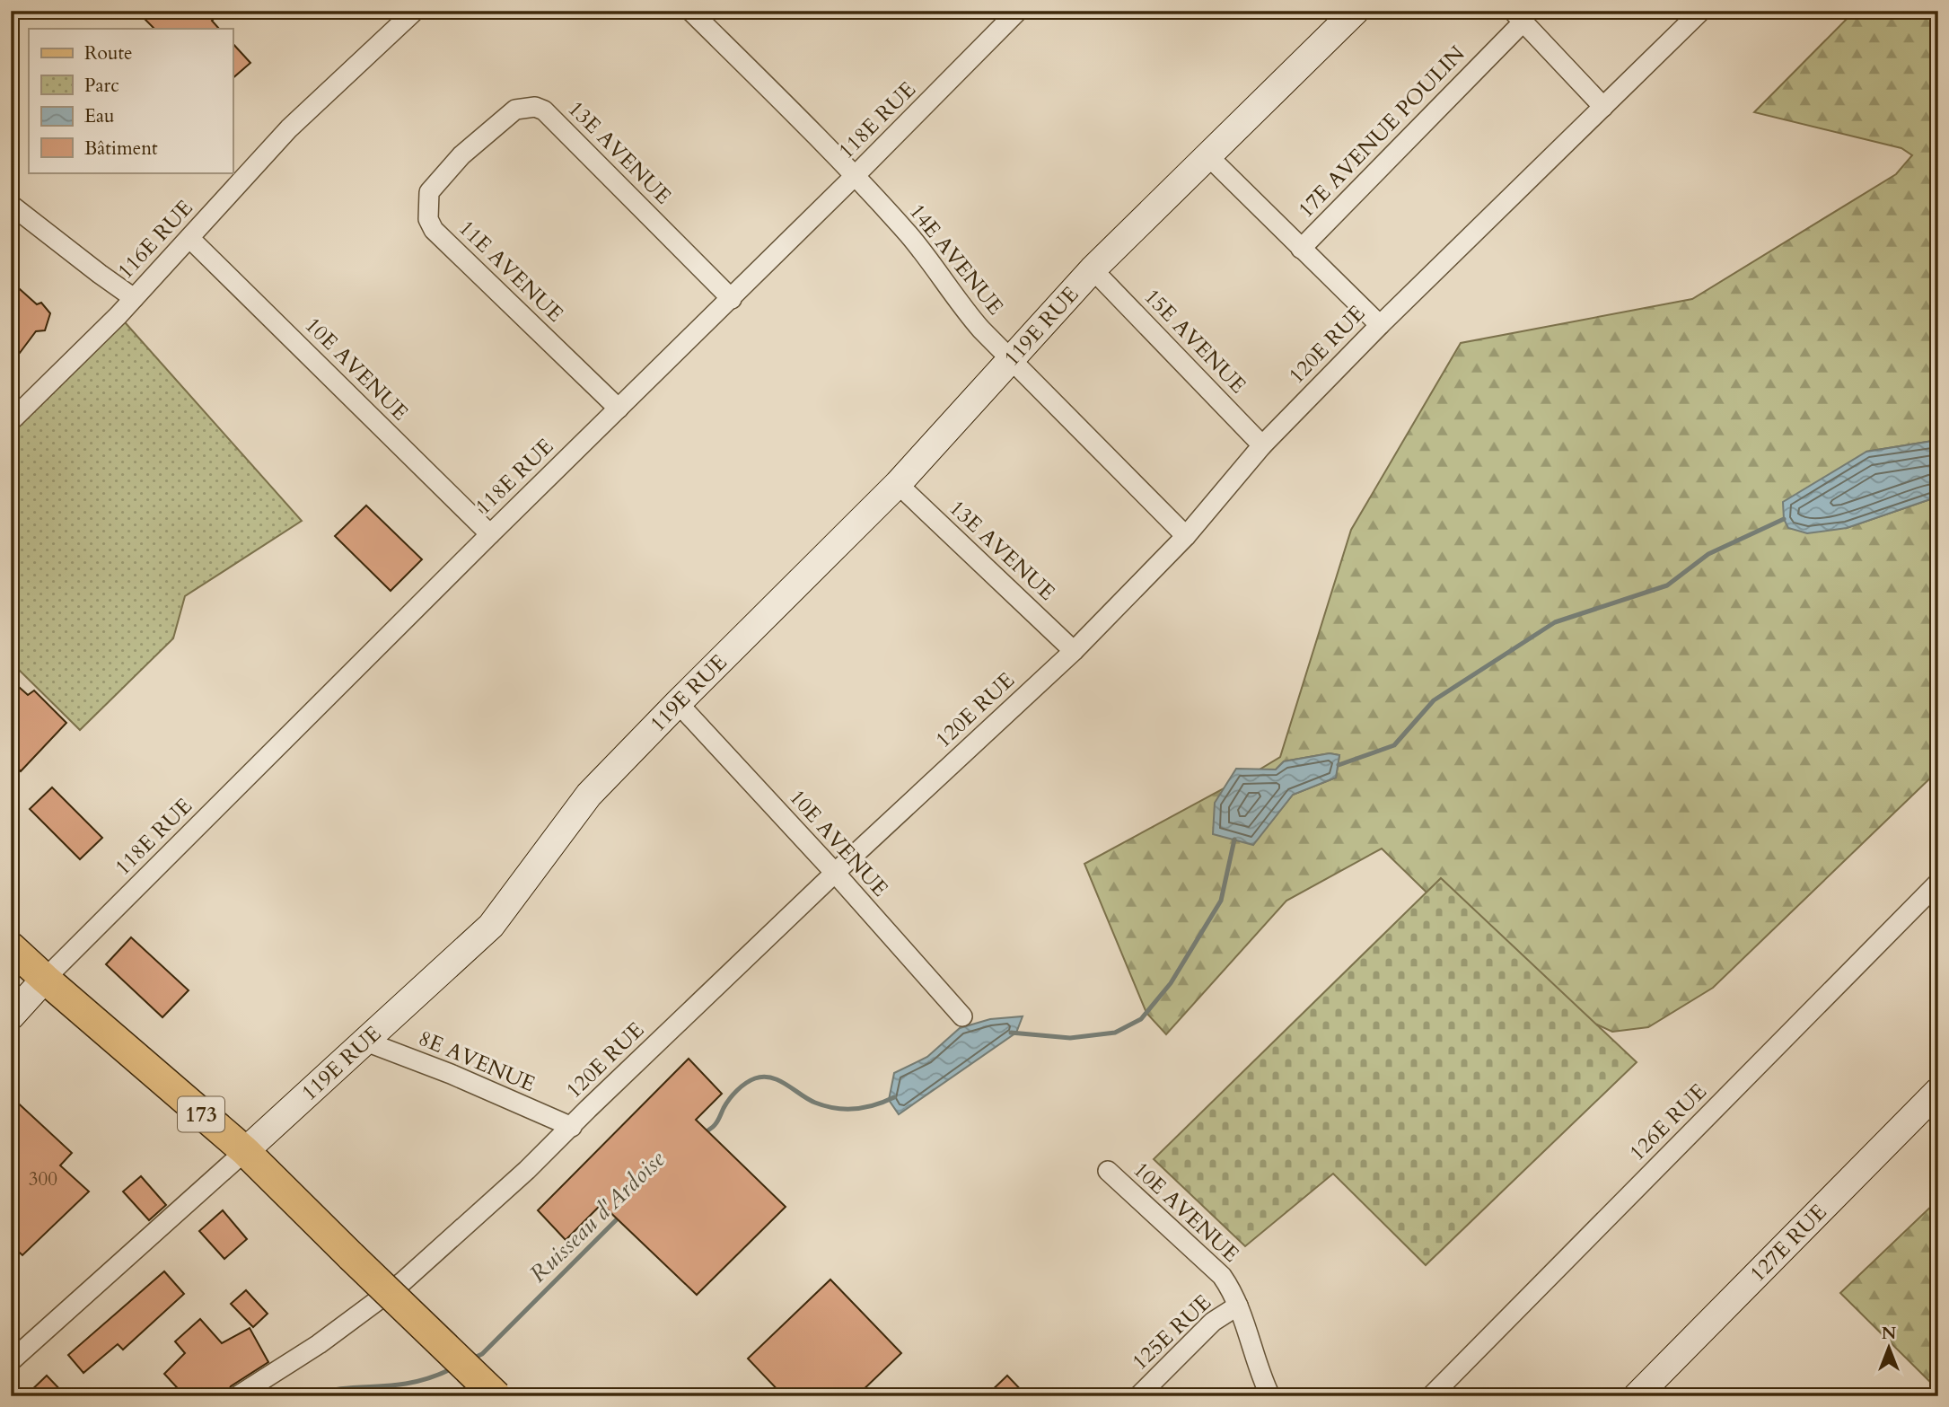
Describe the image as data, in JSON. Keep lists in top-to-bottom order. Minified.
{"streets":{"main road":["173"],"street":["118E RUE","17E AVENUE POULIN","13E AVENUE","116E RUE","14E AVENUE","11E AVENUE","119E RUE","15E AVENUE","120E RUE","10E AVENUE","8E AVENUE","126E RUE","127E RUE","125E RUE"]},"crossings":[["118E RUE","13E AVENUE"],["118E RUE","14E AVENUE"],["118E RUE","11E AVENUE"],["118E RUE","10E AVENUE"],["118E RUE","173"],["13E AVENUE","11E AVENUE"],["13E AVENUE","119E RUE"],["13E AVENUE","120E RUE"],["116E RUE","10E AVENUE"],["14E AVENUE","119E RUE"],["14E AVENUE","120E RUE"],["119E RUE","15E AVENUE"],["119E RUE","10E AVENUE"],["119E RUE","8E AVENUE"],["119E RUE","173"],["15E AVENUE","120E RUE"],["120E RUE","10E AVENUE"],["120E RUE","8E AVENUE"],["10E AVENUE","125E RUE"]],"water":["Ruisseau d'Ardoise"],"house_numbers":["300"],"legend":["Route","Parc","Eau","Bâtiment"],"north":"top"}
